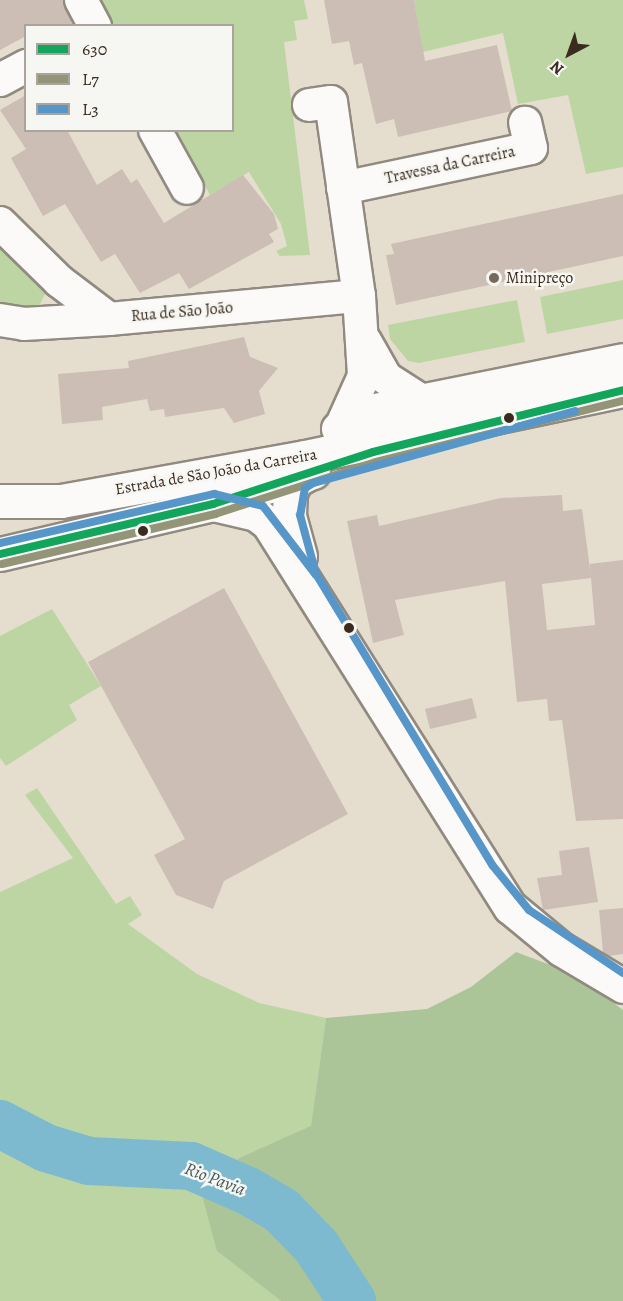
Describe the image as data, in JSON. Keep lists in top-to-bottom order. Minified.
{"streets":{"main road":["Estrada de São João da Carreira"],"street":["Travessa da Carreira","Rua de São João"]},"water":["Rio Pavia"],"places":["Minipreço"],"lines":["transit line 630","transit line L7","transit line L3"],"legend":["630","L7","L3"],"north":"bottom left"}
